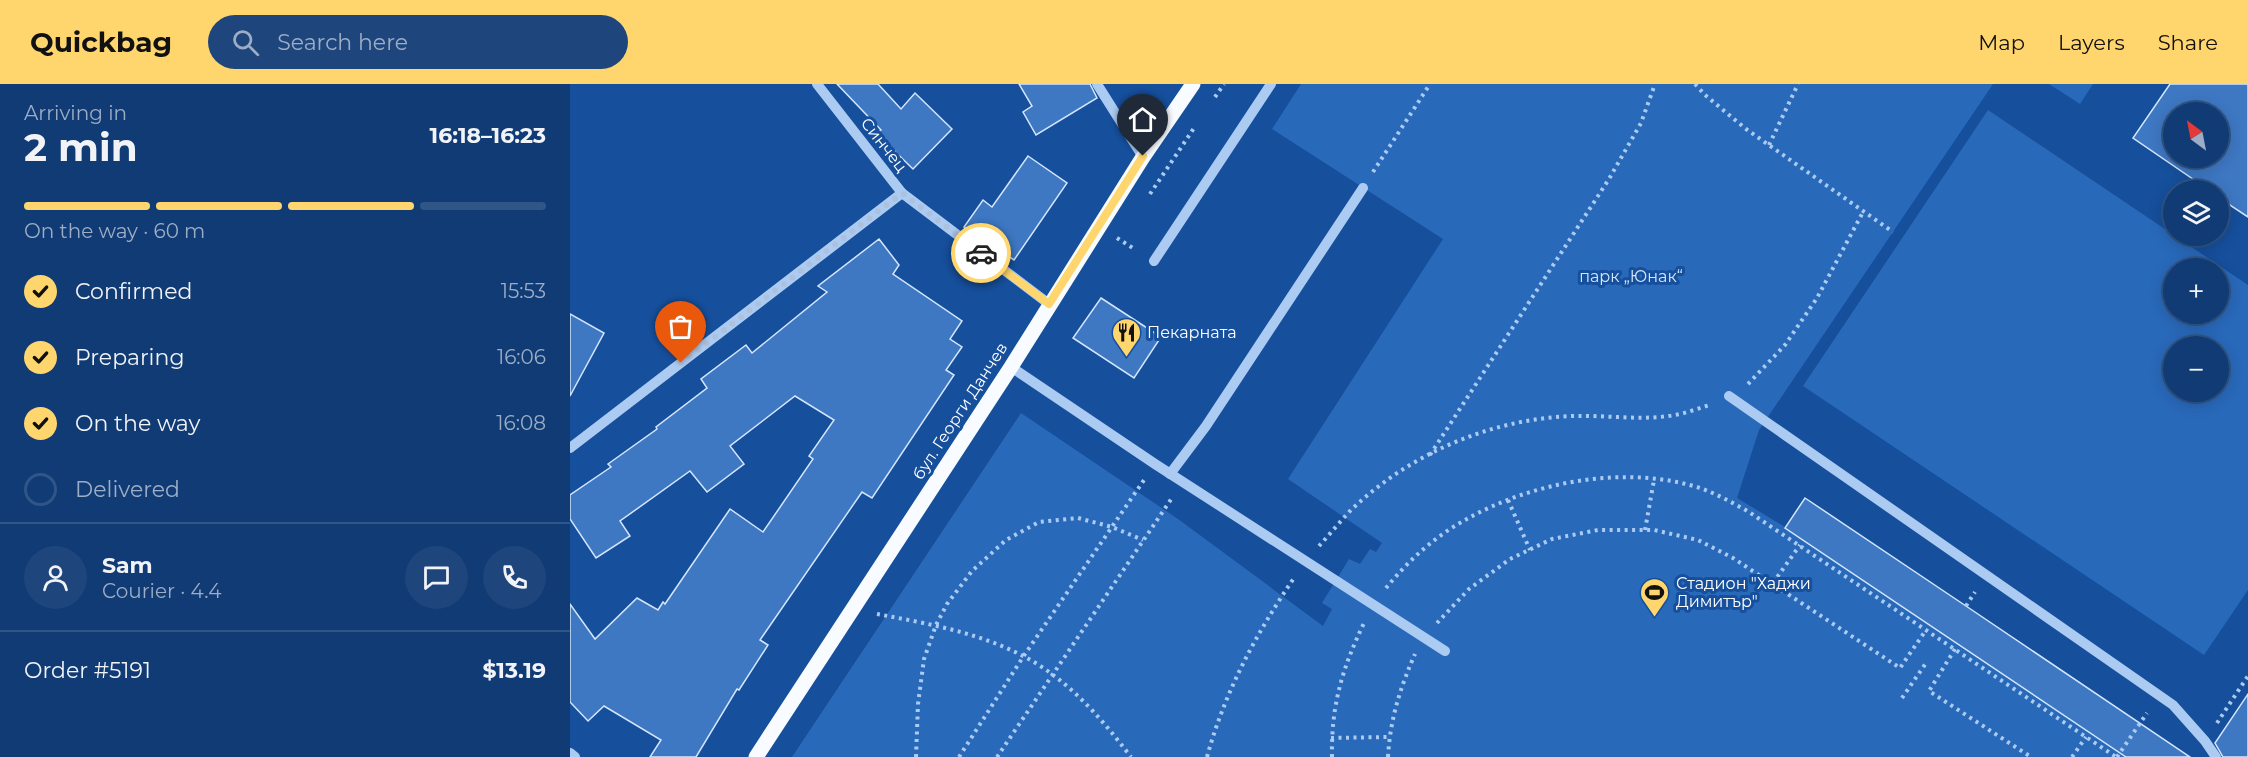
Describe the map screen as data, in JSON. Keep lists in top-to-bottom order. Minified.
{"streets":{"main road":["бул. Георги Данчев"],"street":["Синчец"]},"crossings":[["Синчец","бул. Георги Данчев"]],"parks":["парк „Юнак“"],"places":{"restaurant":["Пекарната"],"sports":["Стадион \"Хаджи Димитър\""]},"north":"top left","page":{"header":"Quickbag","search":"Search here","nav":["Map","Layers","Share"],"heading":["2 min","Arriving in","16:18–16:23"],"panel":["Sam","Courier · 4.4","Order #5191","$13.19"],"map_buttons":["+","−"],"bar":"On the way · 60 m","list":[["Confirmed","15:53"],["Preparing","16:06"],["On the way","16:08"],"Delivered"]}}
